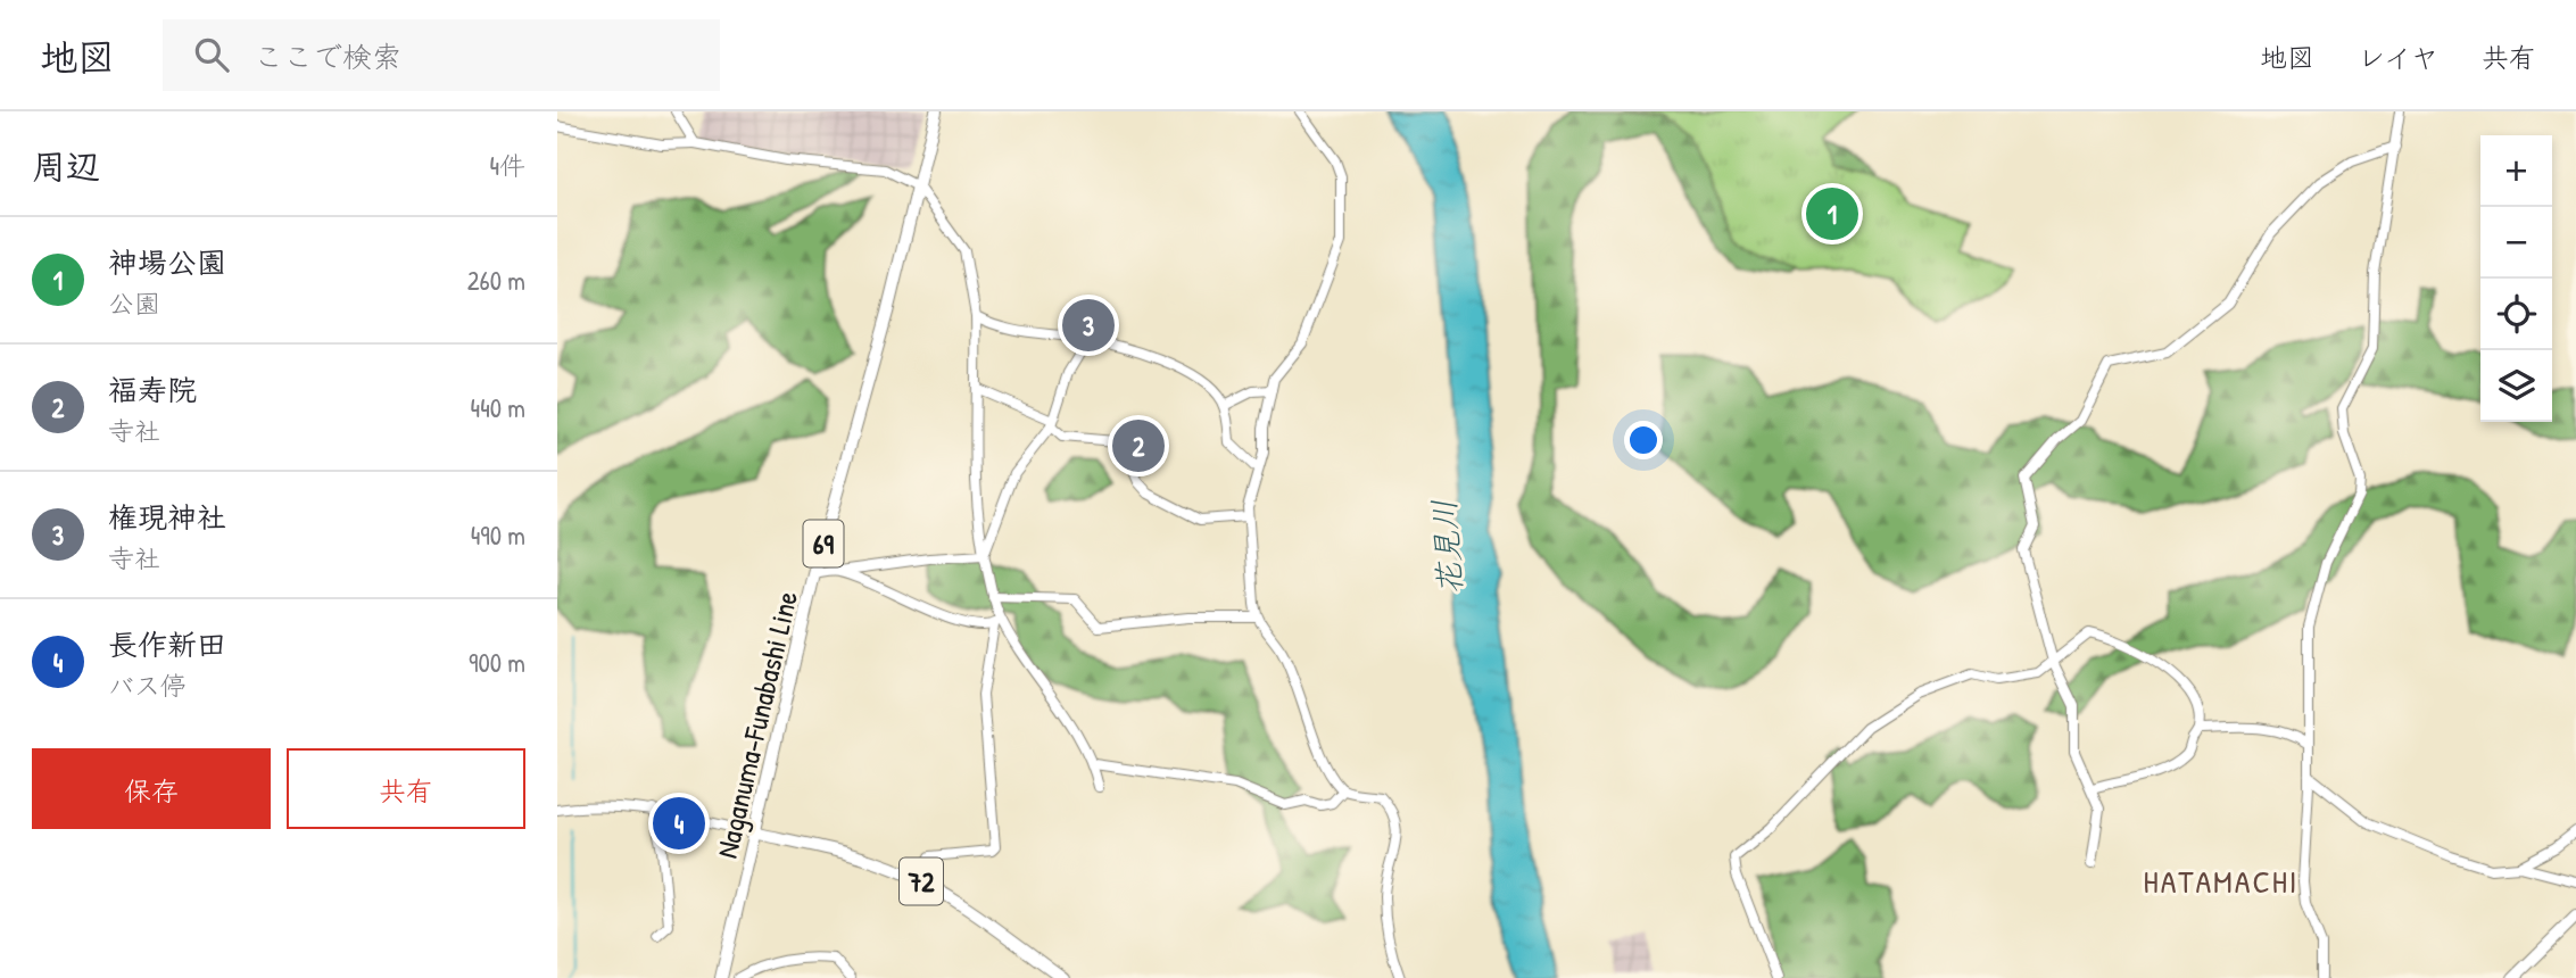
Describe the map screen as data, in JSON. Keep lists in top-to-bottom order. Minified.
{"streets":{"main road":["69","Naganuma-Funabashi Line","72"]},"crossings":[["Naganuma-Funabashi Line","72"]],"districts":["HATAMACHI"],"water":["花見川"],"page":{"header":"地図","search":"ここで検索","nav":["地図","レイヤ","共有"],"heading":["周辺","4件"],"map_buttons":["+","−"],"pins":["1","3","2","4"],"list":[{"mark":"1","name":"神場公園","note":"公園","value":"260 m"},{"mark":"2","name":"福寿院","note":"寺社","value":"440 m"},{"mark":"3","name":"権現神社","note":"寺社","value":"490 m"},{"mark":"4","name":"長作新田","note":"バス停","value":"900 m"}],"buttons":["保存","共有"]}}
